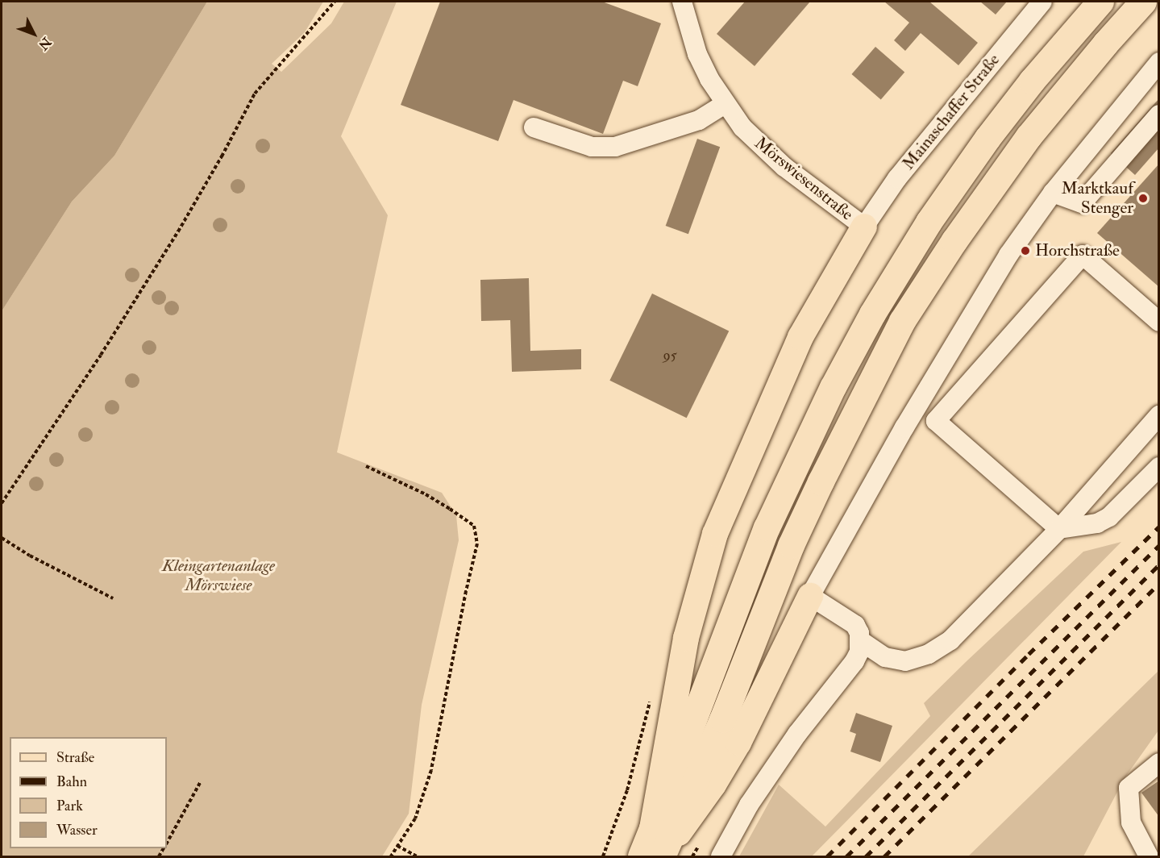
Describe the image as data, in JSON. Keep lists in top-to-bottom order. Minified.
{"streets":{"street":["Mainaschaffer Straße","Mörswiesenstraße"]},"crossings":[["Mainaschaffer Straße","Mörswiesenstraße"]],"parks":["Kleingartenanlage Mörswiese"],"places":["Marktkauf Stenger","Horchstraße"],"house_numbers":["95"],"legend":["Straße","Bahn","Park","Wasser"],"north":"bottom right"}
